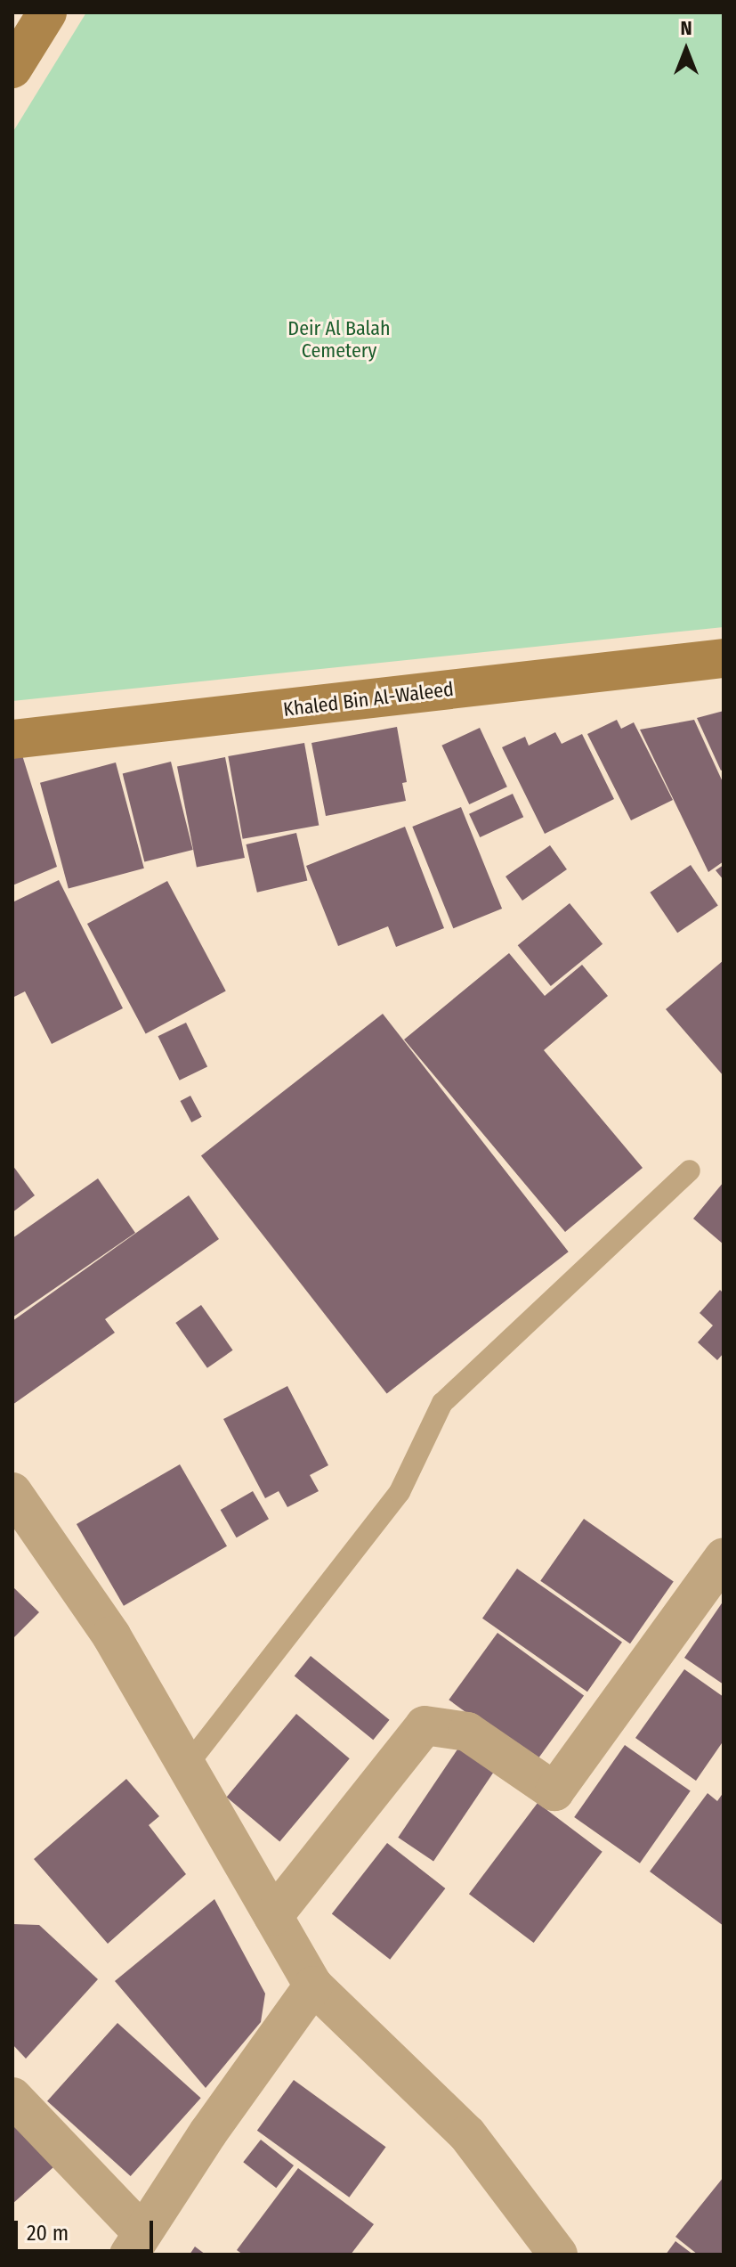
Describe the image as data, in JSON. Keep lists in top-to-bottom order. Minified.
{"streets":{"street":["Khaled Bin Al-Waleed"]},"parks":["Deir Al Balah Cemetery"],"scale_bar":"20 m","north":"top"}
